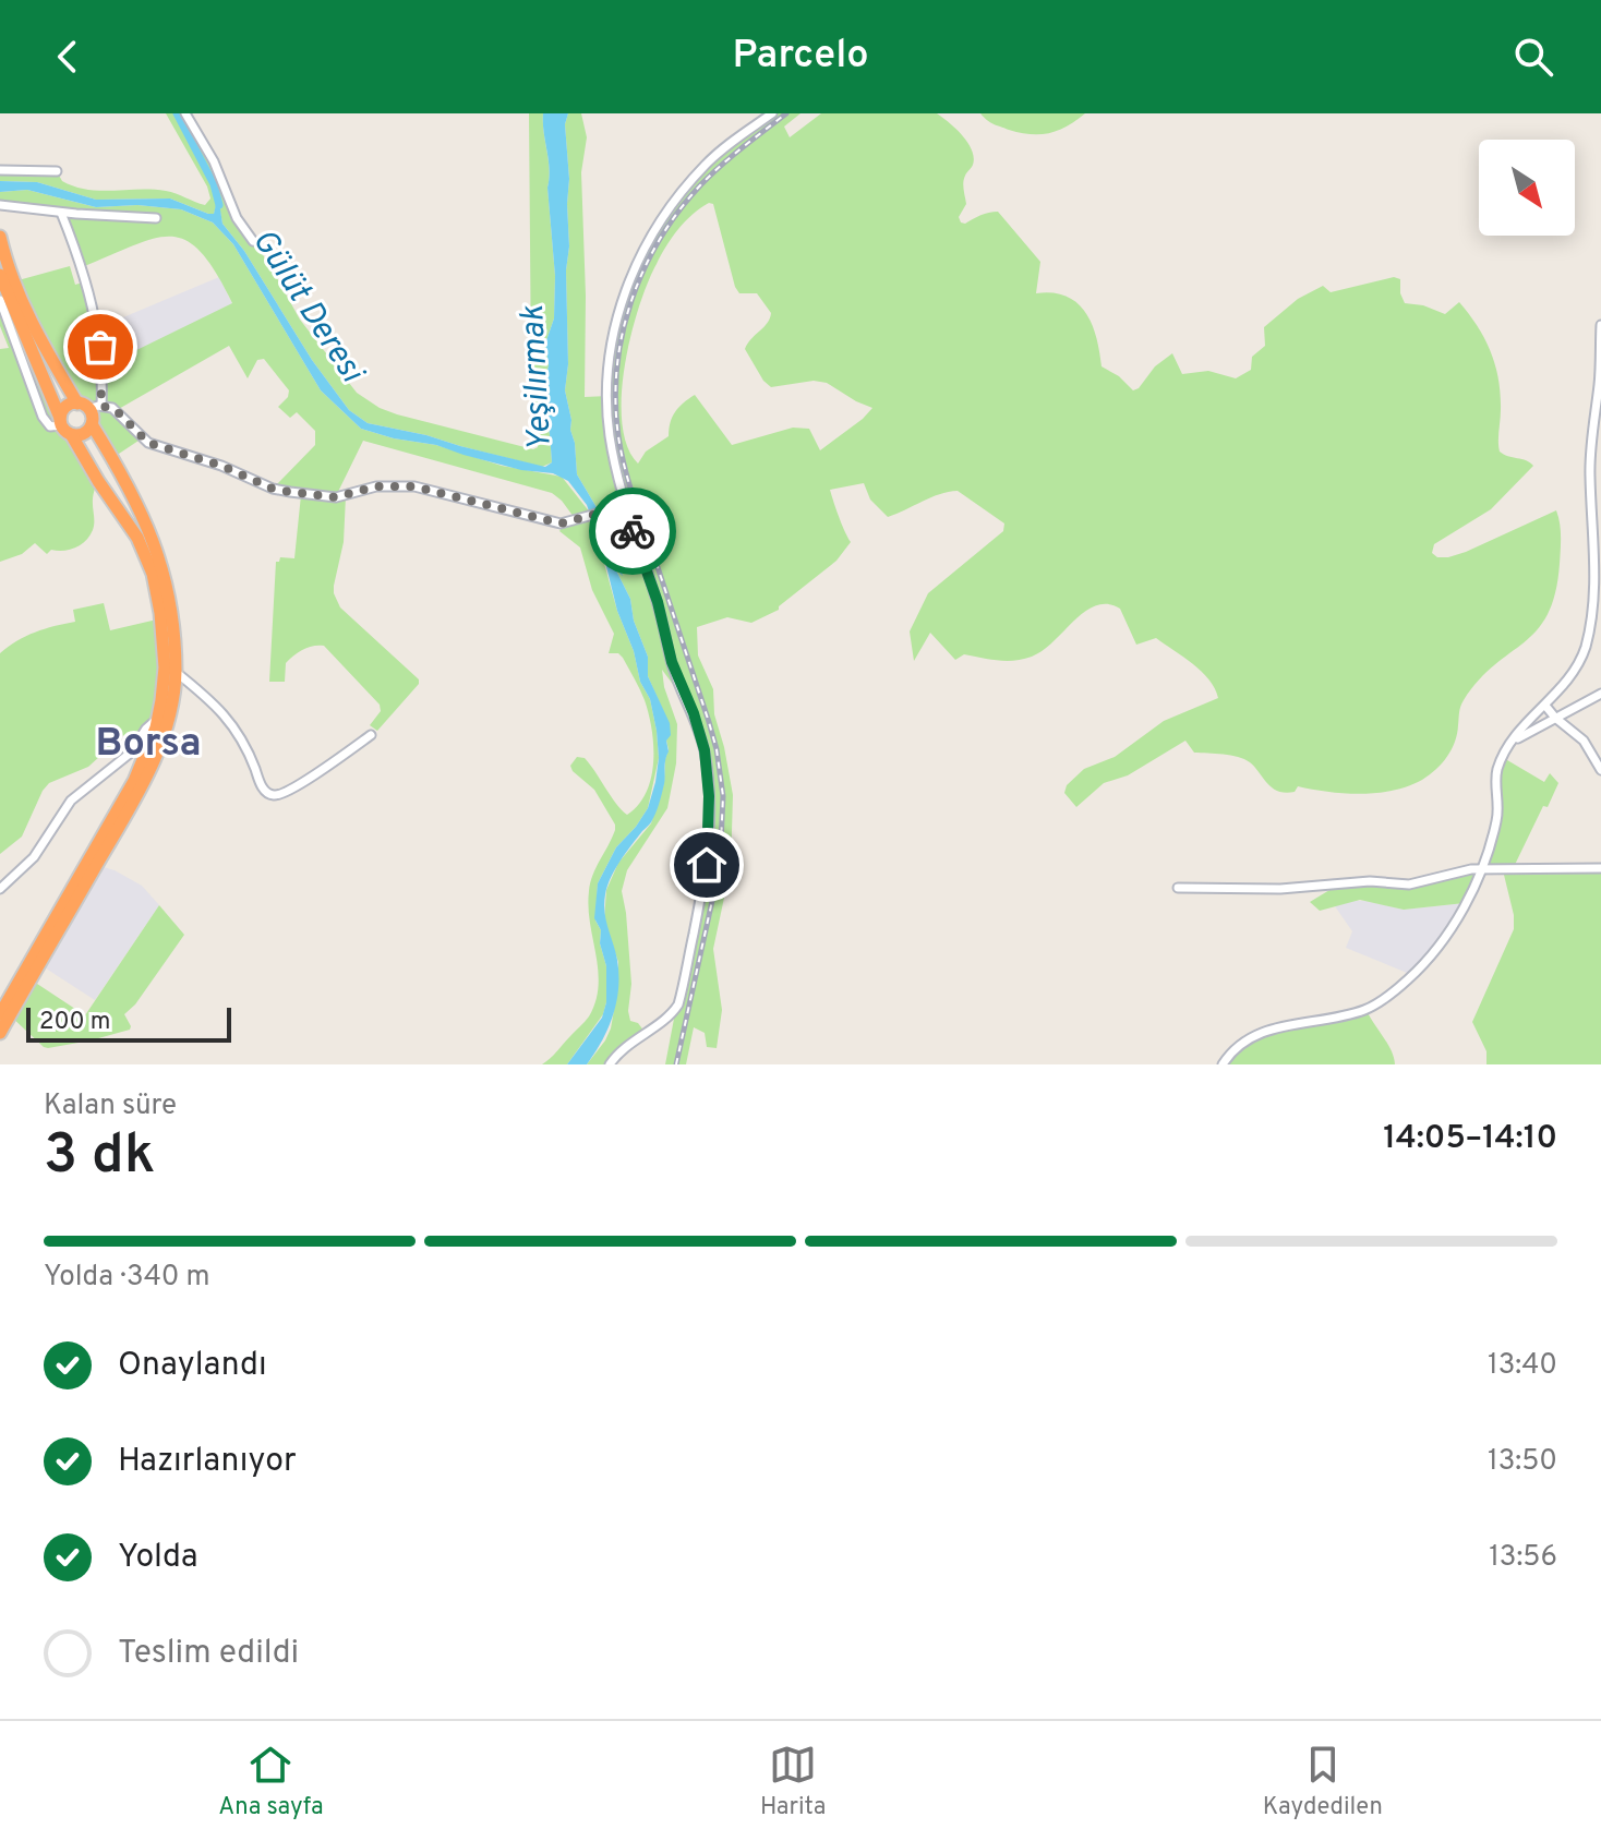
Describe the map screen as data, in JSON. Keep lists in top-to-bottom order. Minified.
{"districts":["Borsa"],"water":["Gülüt Deresi","Yeşilırmak"],"scale_bar":"200 m","north":"bottom right","page":{"header":"Parcelo","scale":"200 m","heading":["3 dk","Kalan süre","14:05–14:10"],"bar":"Yolda · 340 m","list":[["Onaylandı","13:40"],["Hazırlanıyor","13:50"],["Yolda","13:56"],"Teslim edildi"],"tabs":["Ana sayfa","Harita","Kaydedilen"]}}
